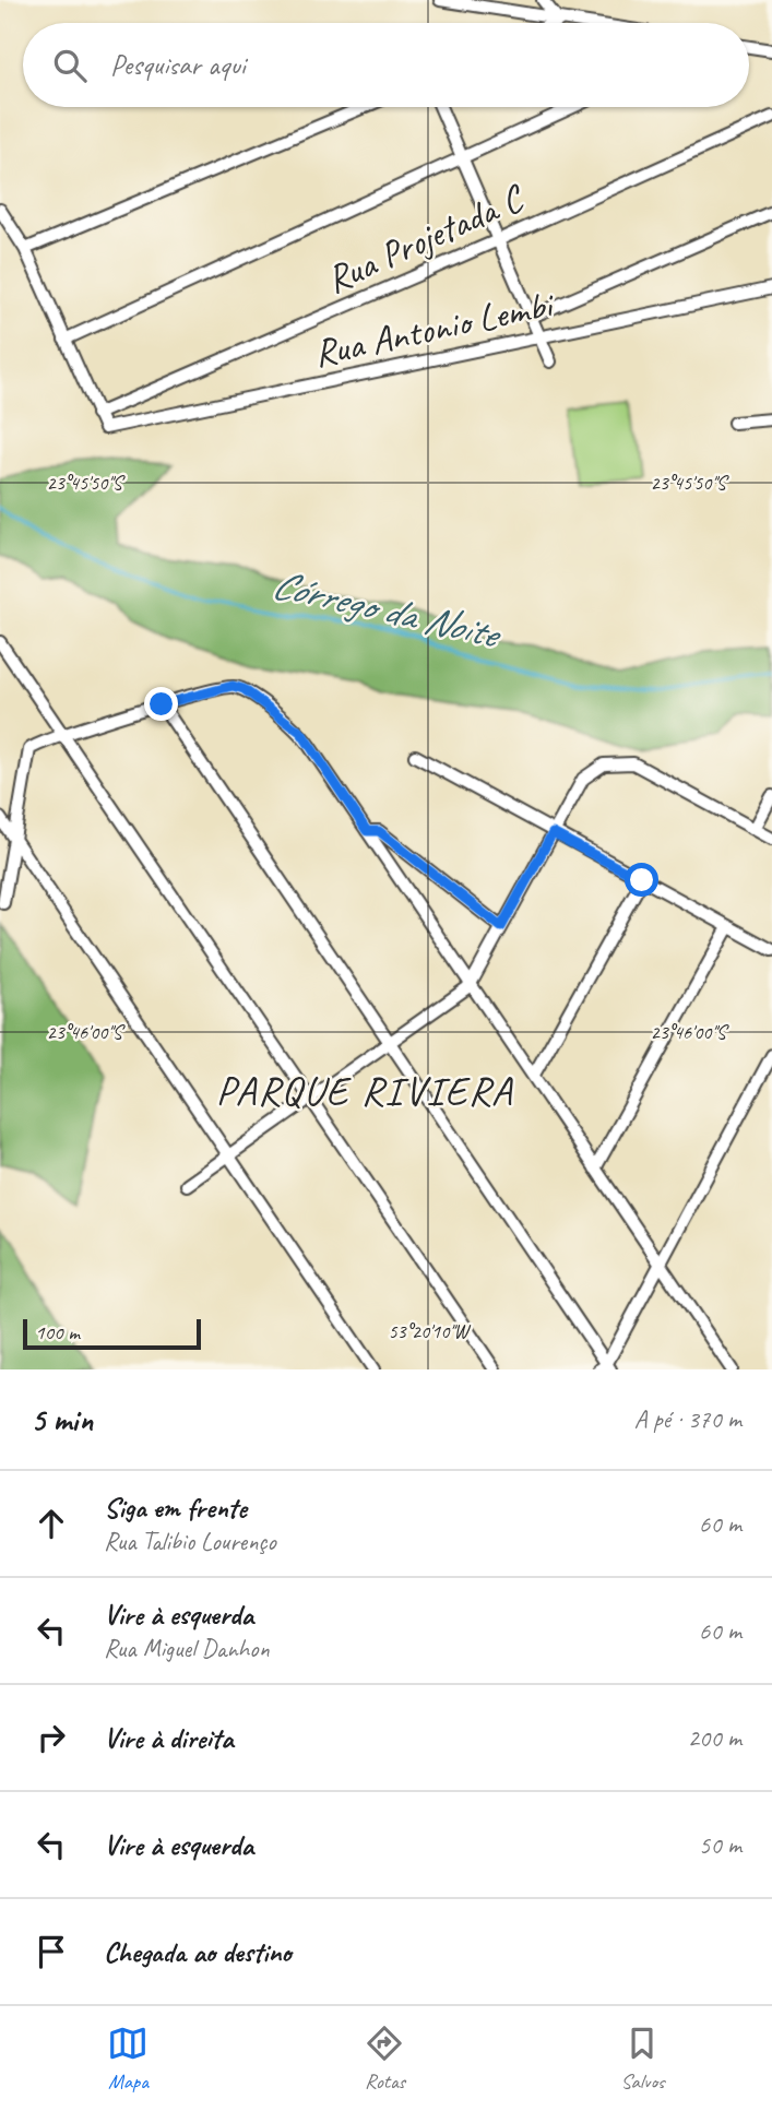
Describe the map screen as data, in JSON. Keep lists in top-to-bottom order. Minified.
{"streets":{"street":["Rua Projetada C","Rua Antonio Lembi"]},"crossings":[["Rua Projetada C","Rua Antonio Lembi"]],"districts":["PARQUE RIVIERA"],"water":["Córrego da Noite"],"scale_bar":"100 m","page":{"search":"Pesquisar aqui","scale":"100 m","heading":["5 min","A pé · 370 m"],"list":[["Siga em frente","Rua Talibio Lourenço","60 m"],["Vire à esquerda","Rua Miguel Danhon","60 m"],["Vire à direita","200 m"],["Vire à esquerda","50 m"],"Chegada ao destino"],"nav":["Mapa","Rotas","Salvos"]},"coordinates":["23°45'50\"S","23°46'00\"S","53°20'10\"W"]}
